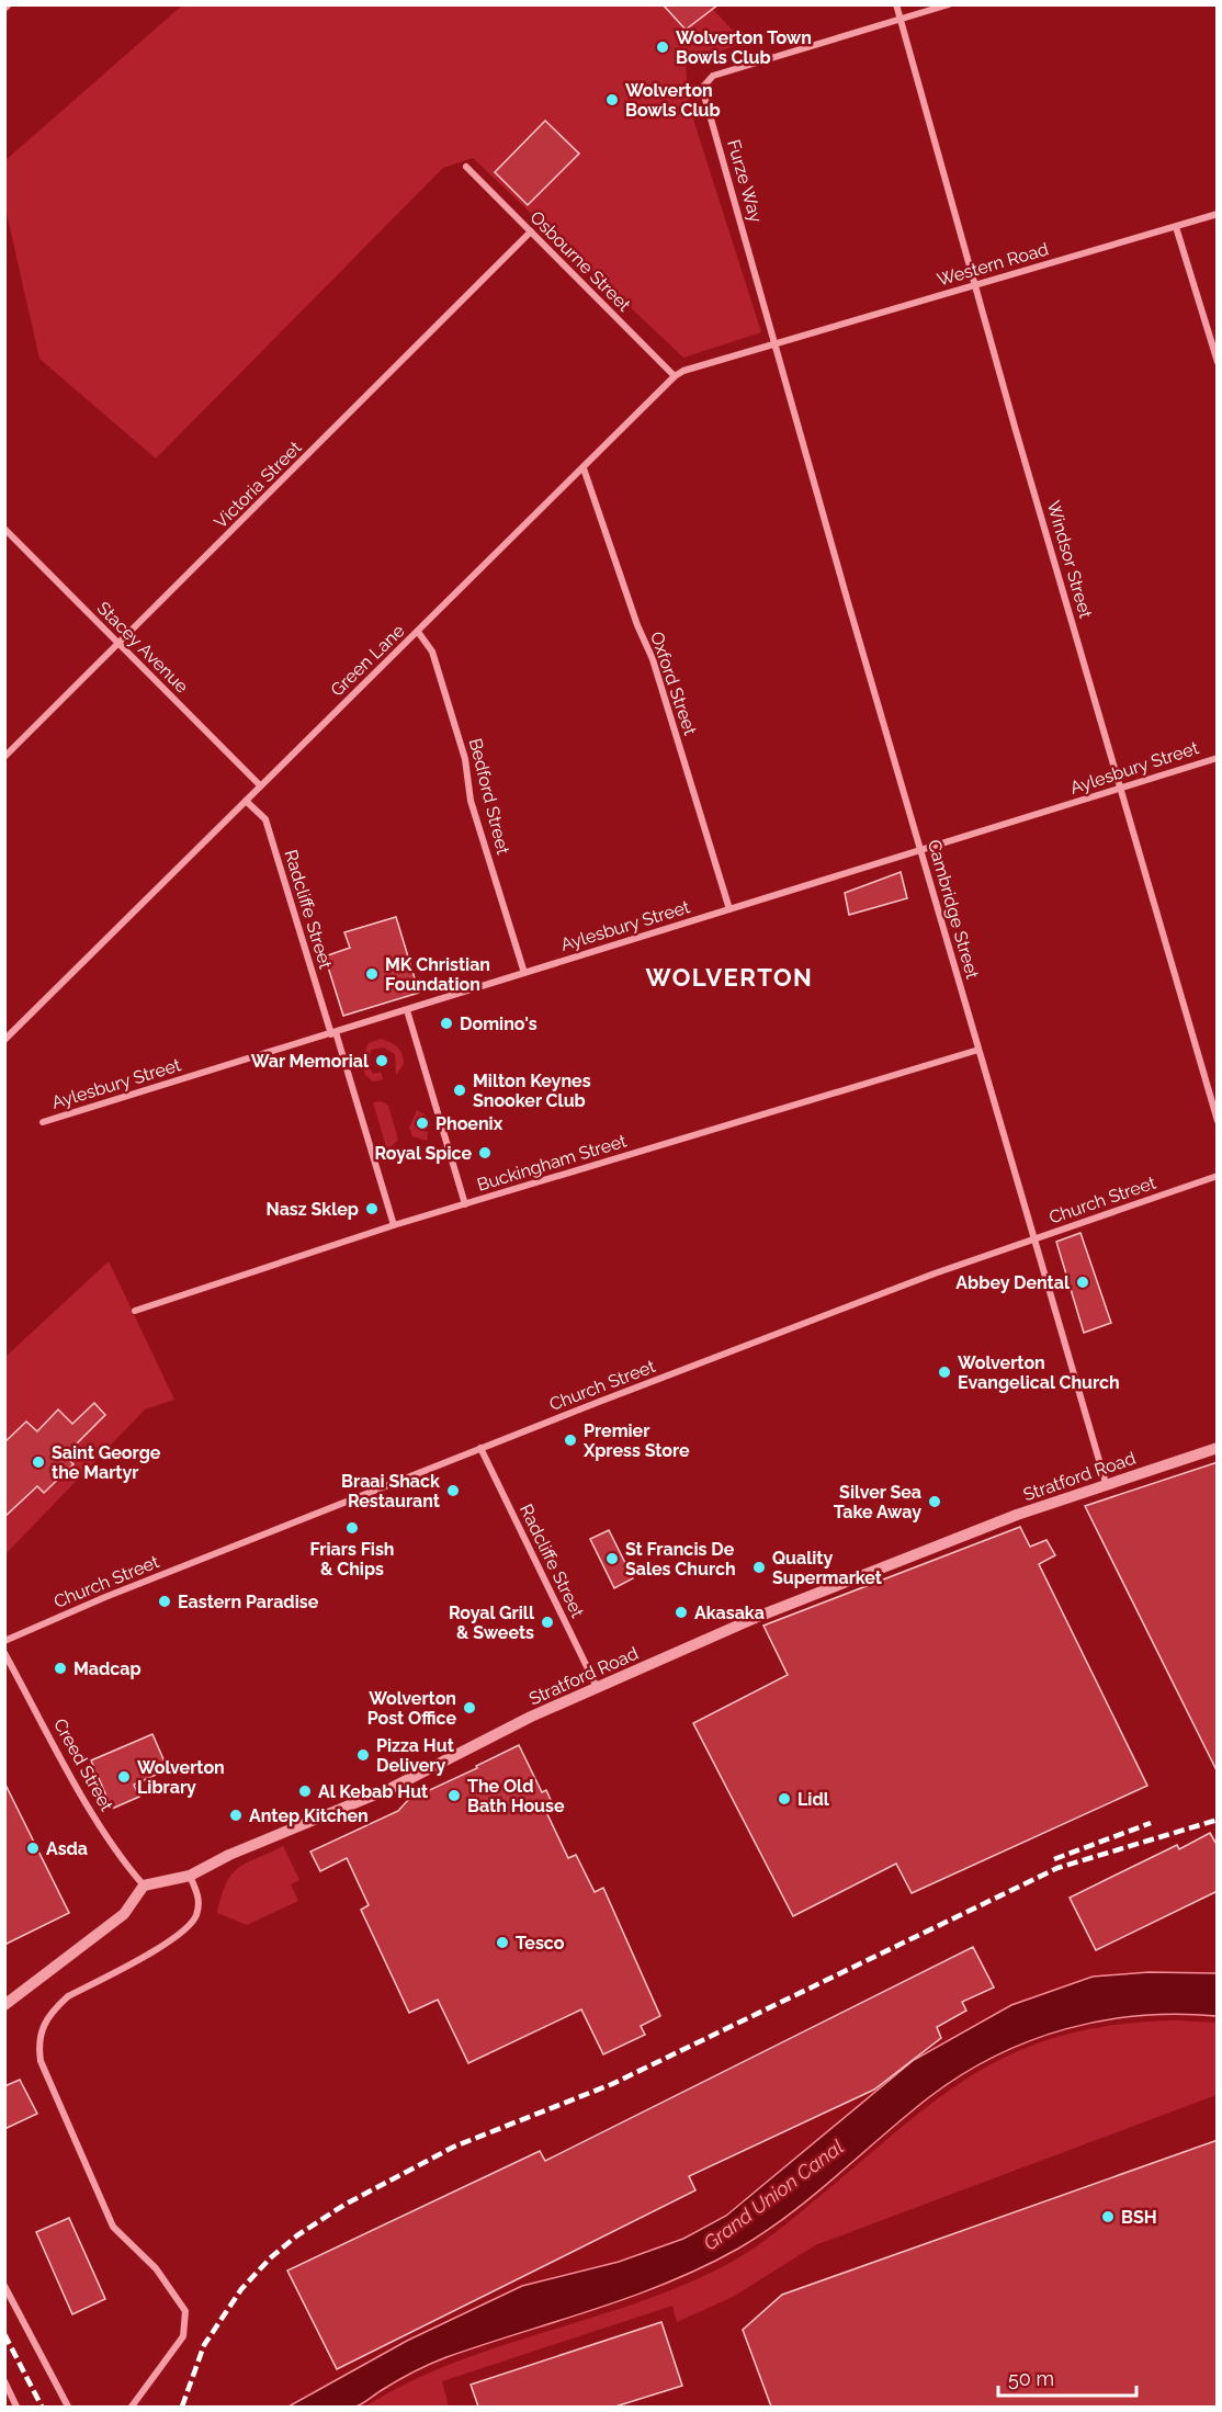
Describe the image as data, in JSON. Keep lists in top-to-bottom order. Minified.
{"streets":{"street":["Furze Way","Osbourne Street","Western Road","Victoria Street","Windsor Street","Stacey Avenue","Green Lane","Oxford Street","Aylesbury Street","Bedford Street","Radcliffe Street","Cambridge Street","Buckingham Street","Church Street","Stratford Road","Creed Street"]},"crossings":[["Furze Way","Western Road"],["Furze Way","Windsor Street"],["Furze Way","Green Lane"],["Furze Way","Cambridge Street"],["Osbourne Street","Victoria Street"],["Osbourne Street","Green Lane"],["Western Road","Windsor Street"],["Western Road","Green Lane"],["Western Road","Cambridge Street"],["Victoria Street","Stacey Avenue"],["Windsor Street","Aylesbury Street"],["Stacey Avenue","Green Lane"],["Green Lane","Oxford Street"],["Green Lane","Bedford Street"],["Green Lane","Radcliffe Street"],["Green Lane","Cambridge Street"],["Oxford Street","Aylesbury Street"],["Aylesbury Street","Bedford Street"],["Aylesbury Street","Radcliffe Street"],["Aylesbury Street","Cambridge Street"],["Radcliffe Street","Buckingham Street"],["Radcliffe Street","Church Street"],["Radcliffe Street","Stratford Road"],["Cambridge Street","Buckingham Street"],["Cambridge Street","Church Street"],["Cambridge Street","Stratford Road"],["Stratford Road","Creed Street"]],"districts":["WOLVERTON"],"water":["Grand Union Canal"],"places":["Wolverton Town Bowls Club","Wolverton Bowls Club","MK Christian Foundation","Domino's","War Memorial","Milton Keynes Snooker Club","Phoenix","Royal Spice","Nasz Sklep","Abbey Dental","Wolverton Evangelical Church","Premier Xpress Store","Saint George the Martyr","Braai Shack Restaurant","Silver Sea Take Away","Friars Fish & Chips","St Francis De Sales Church","Quality Supermarket","Eastern Paradise","Akasaka","Royal Grill & Sweets","Madcap","Wolverton Post Office","Pizza Hut Delivery","Wolverton Library","Al Kebab Hut","The Old Bath House","Lidl","Antep Kitchen","Asda","Tesco","BSH"],"scale_bar":"50 m"}
